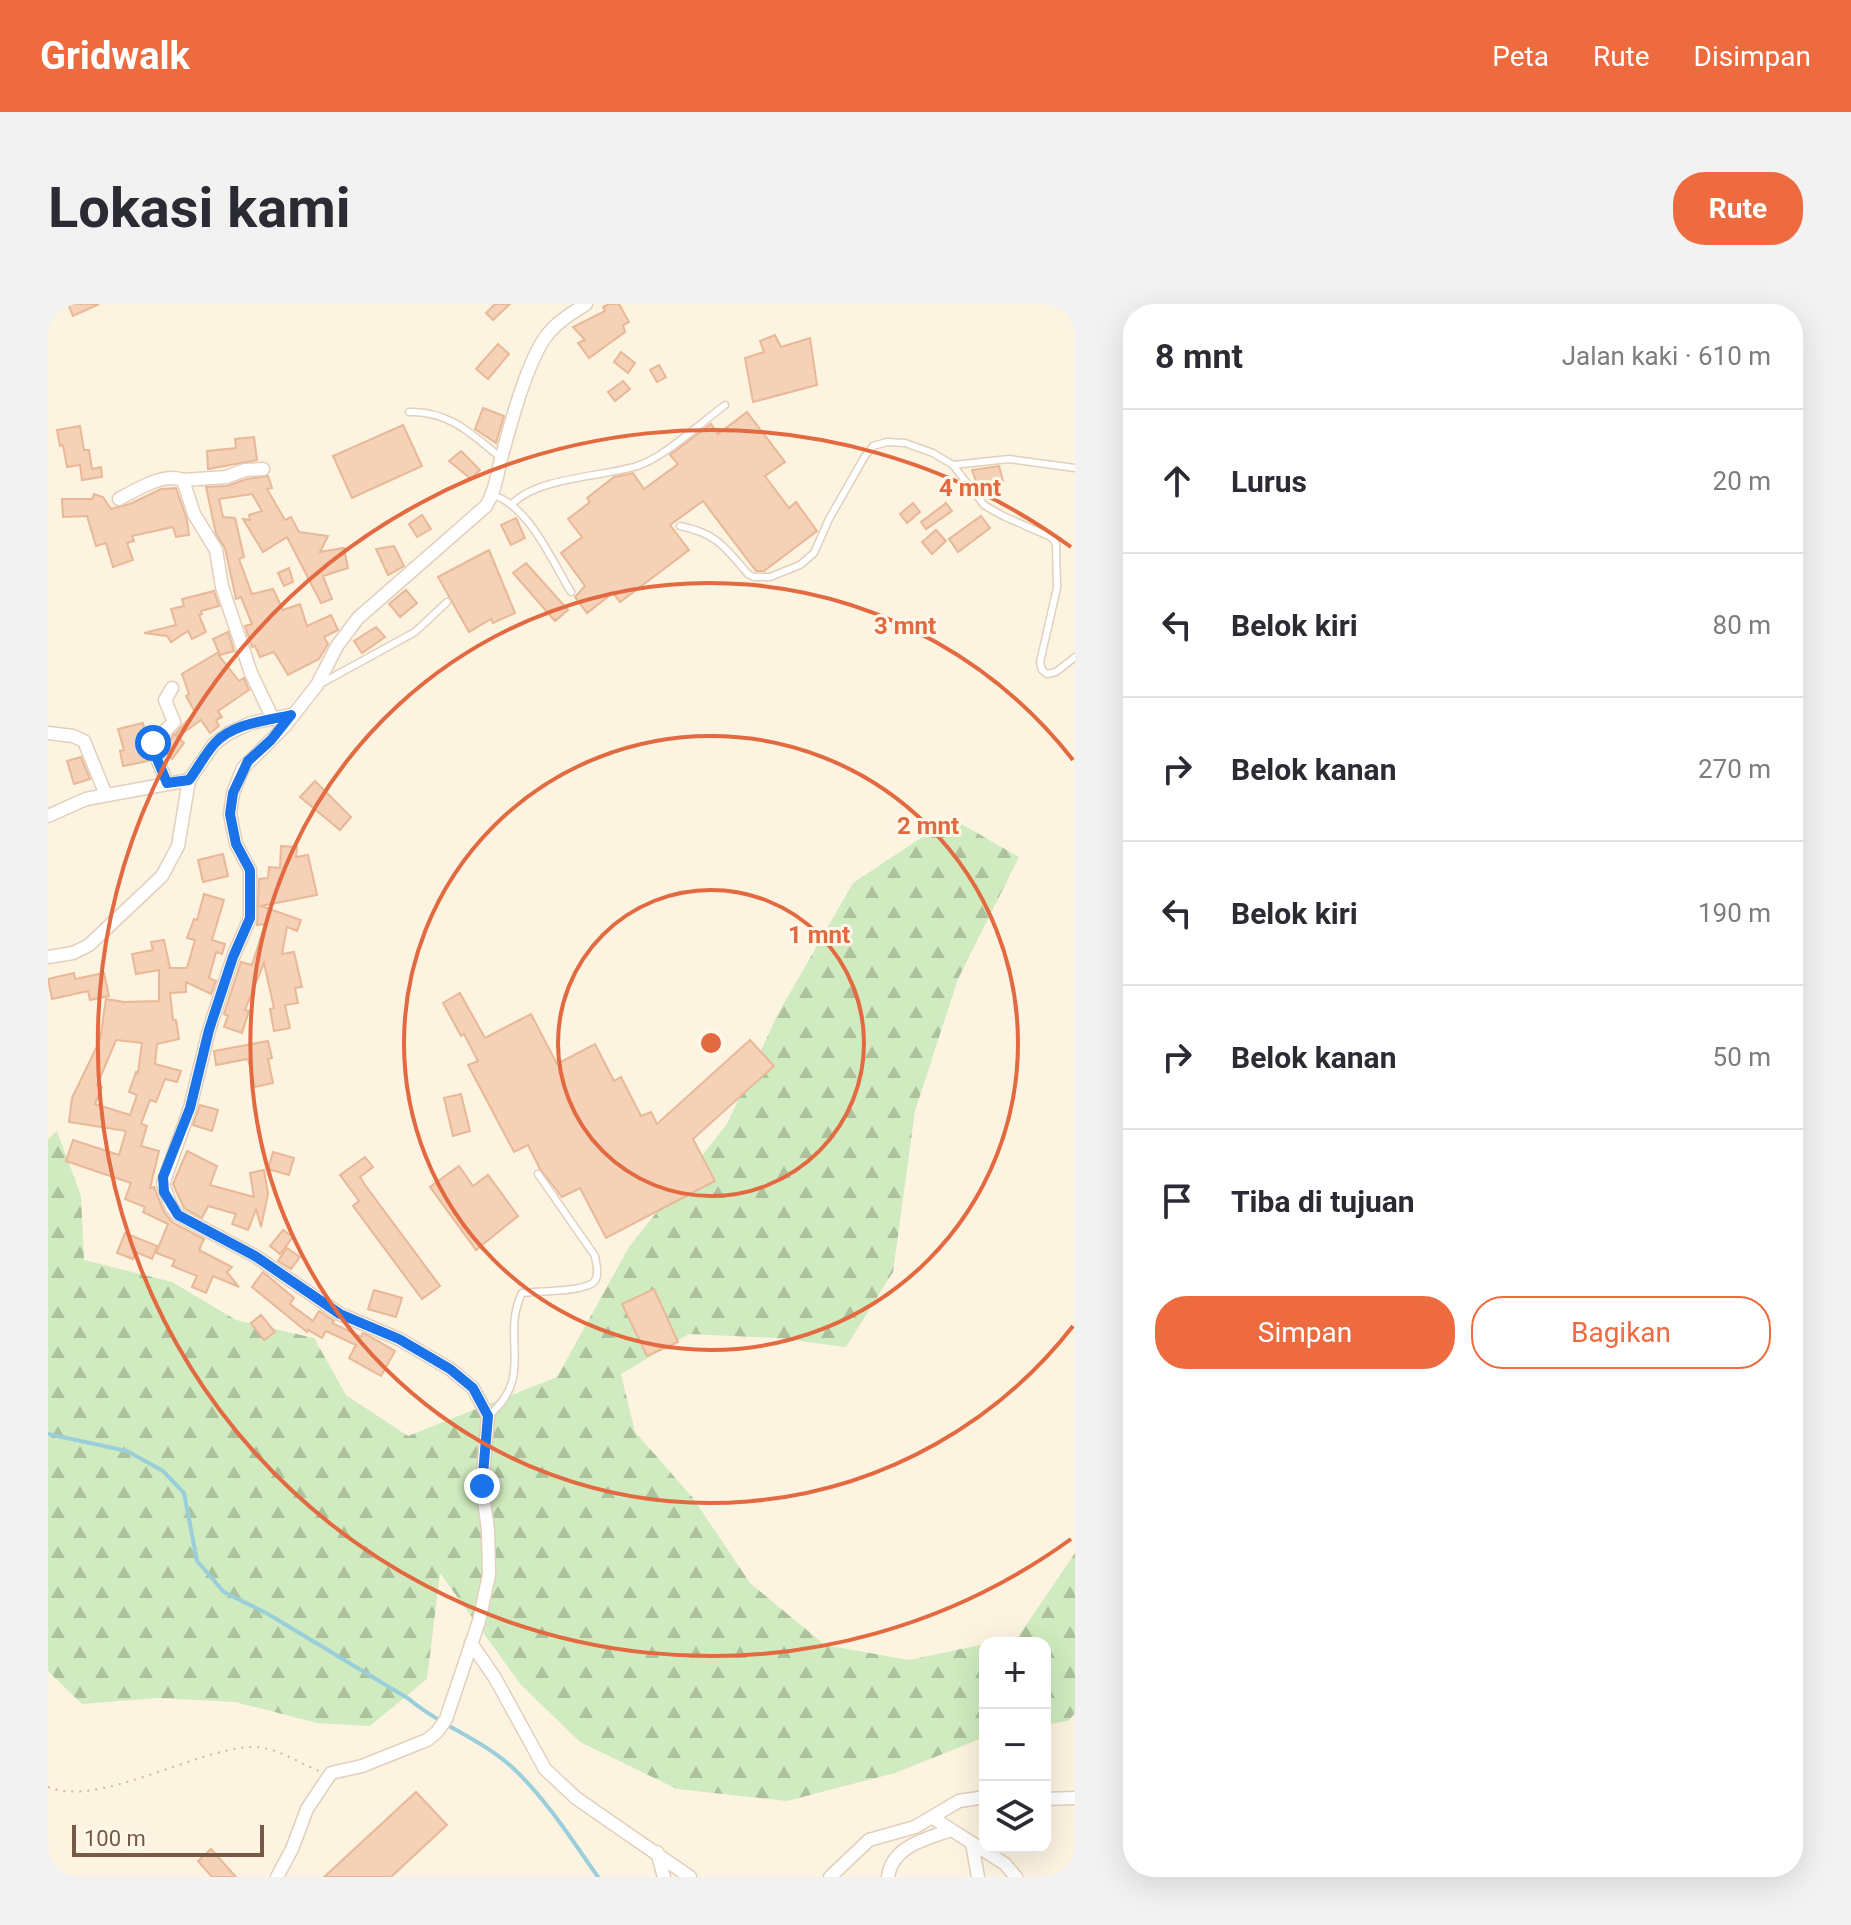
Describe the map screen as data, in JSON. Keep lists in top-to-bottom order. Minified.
{"scale_bar":"100 m","page":{"header":"Gridwalk","nav":["Peta","Rute","Disimpan"],"buttons":["Rute",["Simpan","Bagikan"]],"title":"Lokasi kami","heading":["8 mnt","Jalan kaki · 610 m"],"list":[["Lurus","20 m"],["Belok kiri","80 m"],["Belok kanan","270 m"],["Belok kiri","190 m"],["Belok kanan","50 m"],"Tiba di tujuan"],"map_buttons":["+","−"],"scale":"100 m"},"rings":["4 mnt","3 mnt","2 mnt","1 mnt"]}
